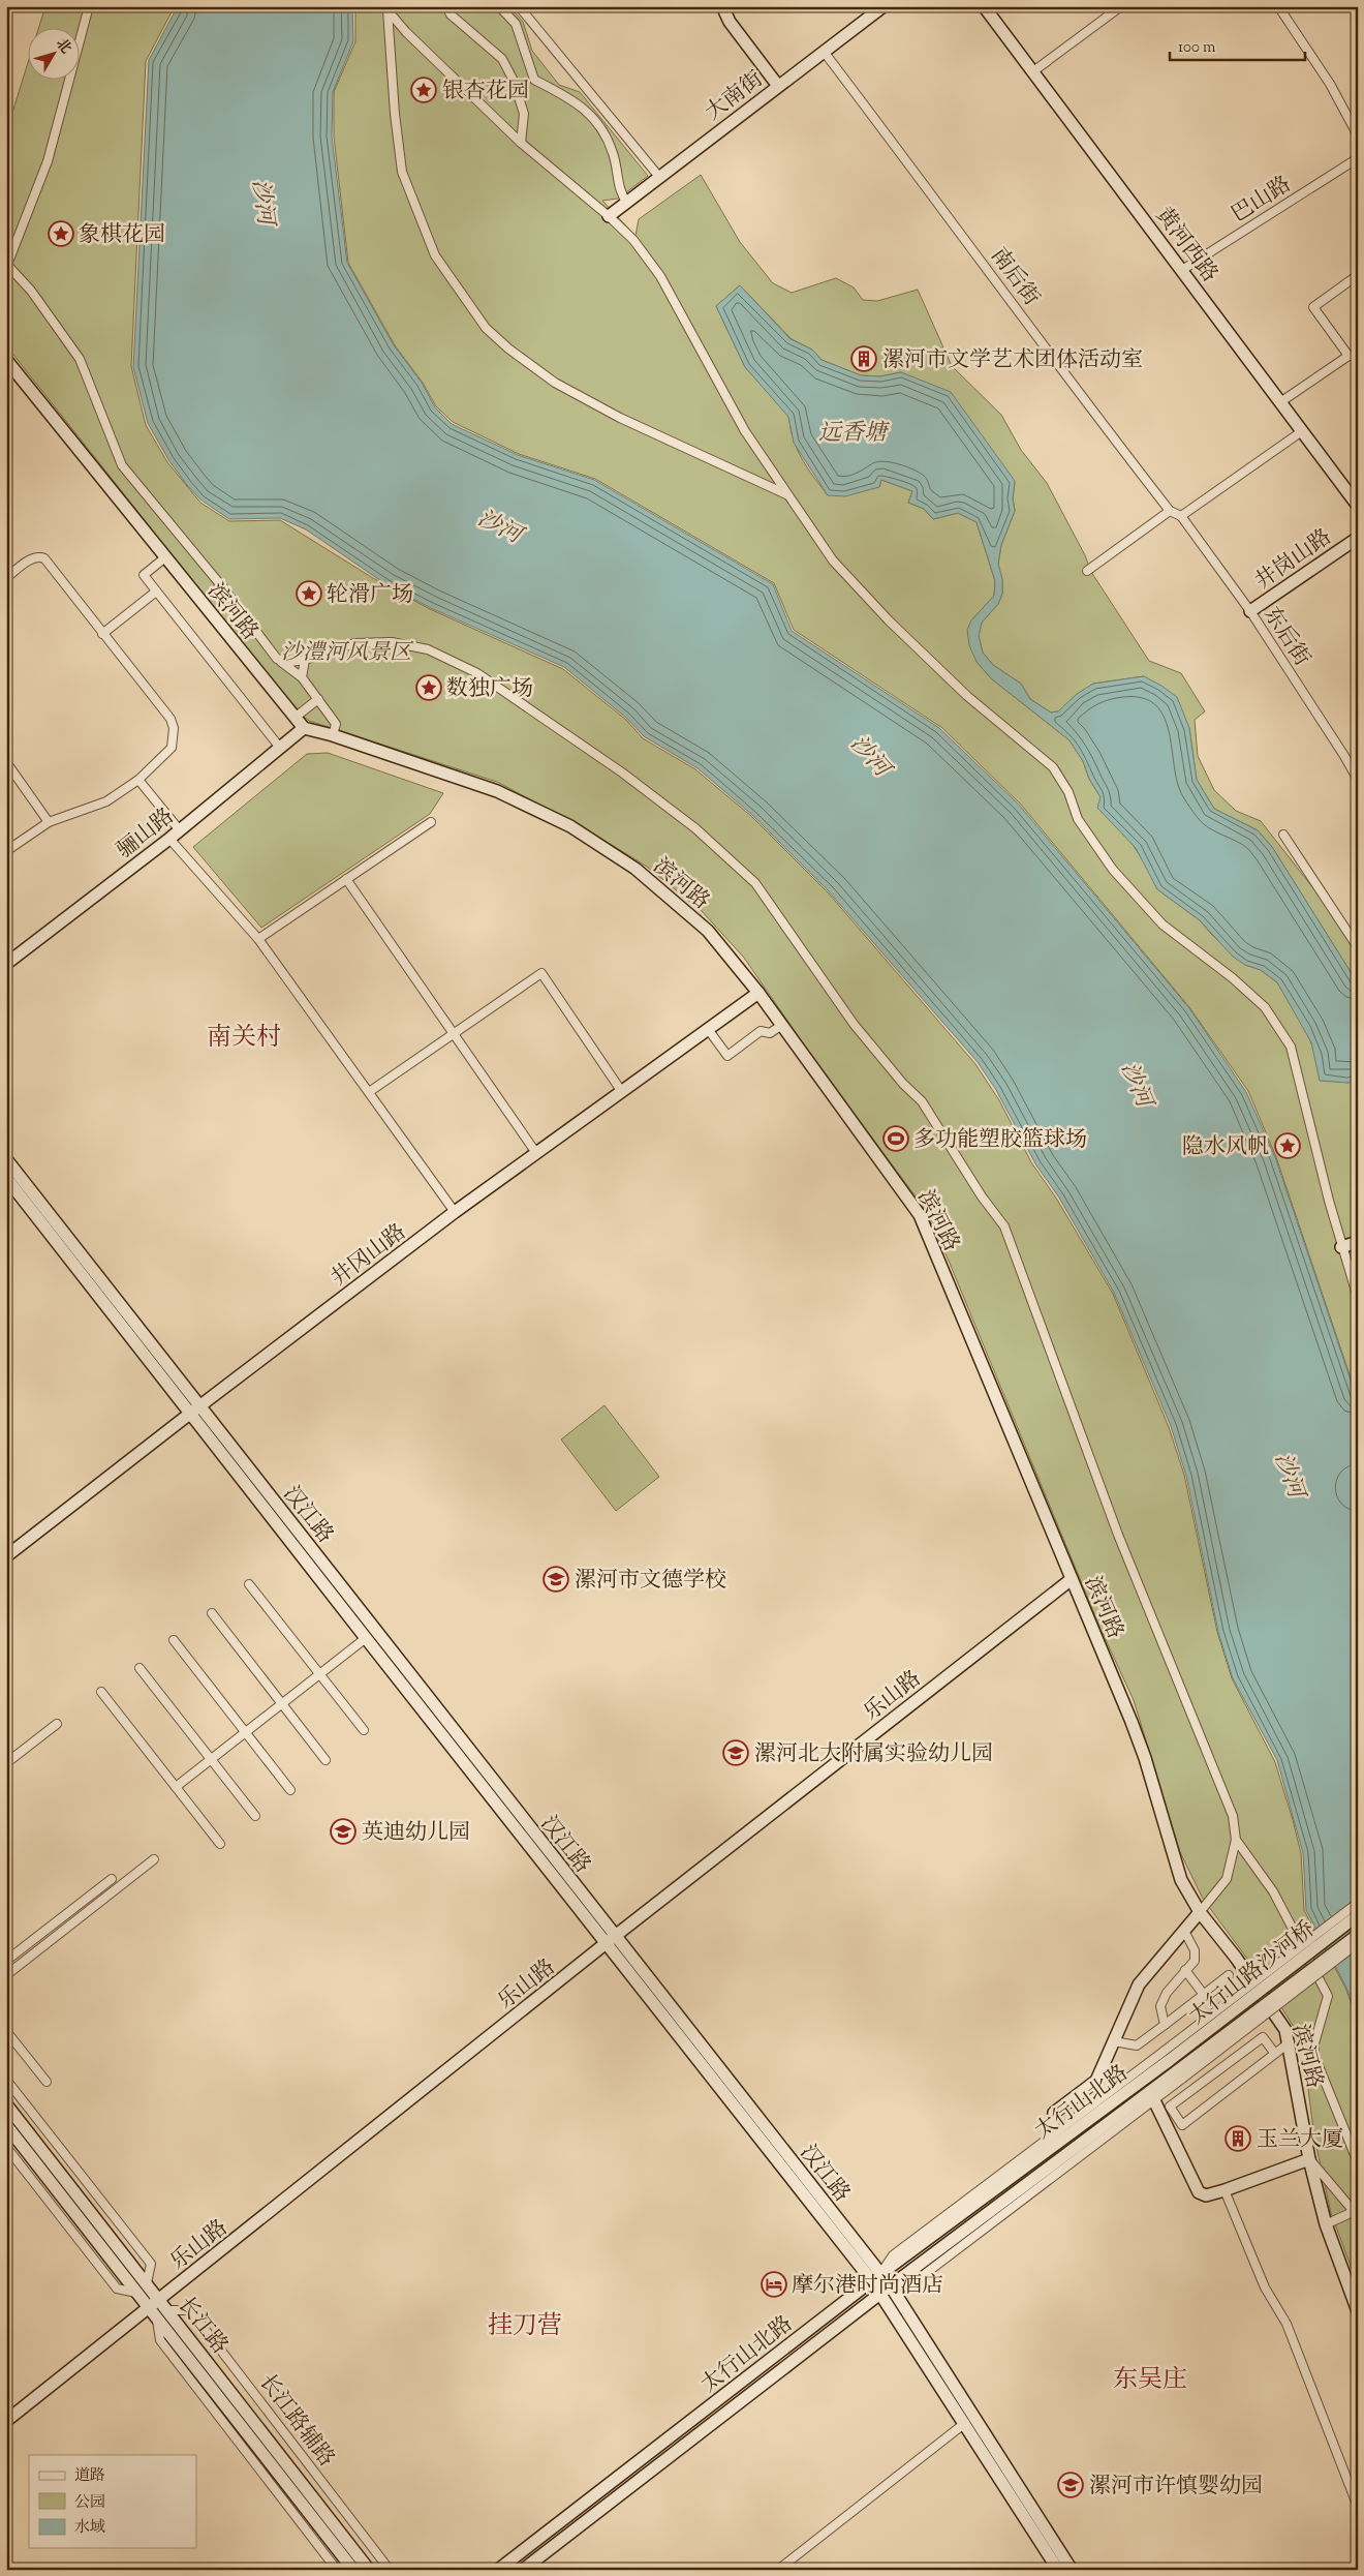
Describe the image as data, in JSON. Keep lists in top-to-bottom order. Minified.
{"streets":{"street":["大南街","巴山路","黄河西路","南后街","井岗山路","滨河路","东后街","骊山路","井冈山路","汉江路","乐山路","太行山路沙河桥","太行山北路","长江路","长江路辅路"]},"crossings":[["大南街","南后街"],["巴山路","黄河西路"],["南后街","东后街"],["井岗山路","东后街"],["滨河路","骊山路"],["滨河路","井冈山路"],["滨河路","乐山路"],["井冈山路","汉江路"],["汉江路","乐山路"],["汉江路","太行山北路"],["乐山路","长江路"],["太行山路沙河桥","太行山北路"],["长江路","长江路辅路"]],"districts":["南关村","挂刀营","东吴庄"],"water":["沙河","远香塘"],"parks":["沙澧河风景区"],"places":{"place":["银杏花园","象棋花园","轮滑广场","数独广场","隐水风帆"],"building":["漯河市文学艺术团体活动室","玉兰大厦"],"sports":["多功能塑胶篮球场"],"school or university":["漯河市文德学校","漯河北大附属实验幼儿园","英迪幼儿园","漯河市许慎婴幼园"],"hotel":["摩尔港时尚酒店"]},"legend":["道路","公园","水域"],"scale_bar":"100 m","north":"top right"}
